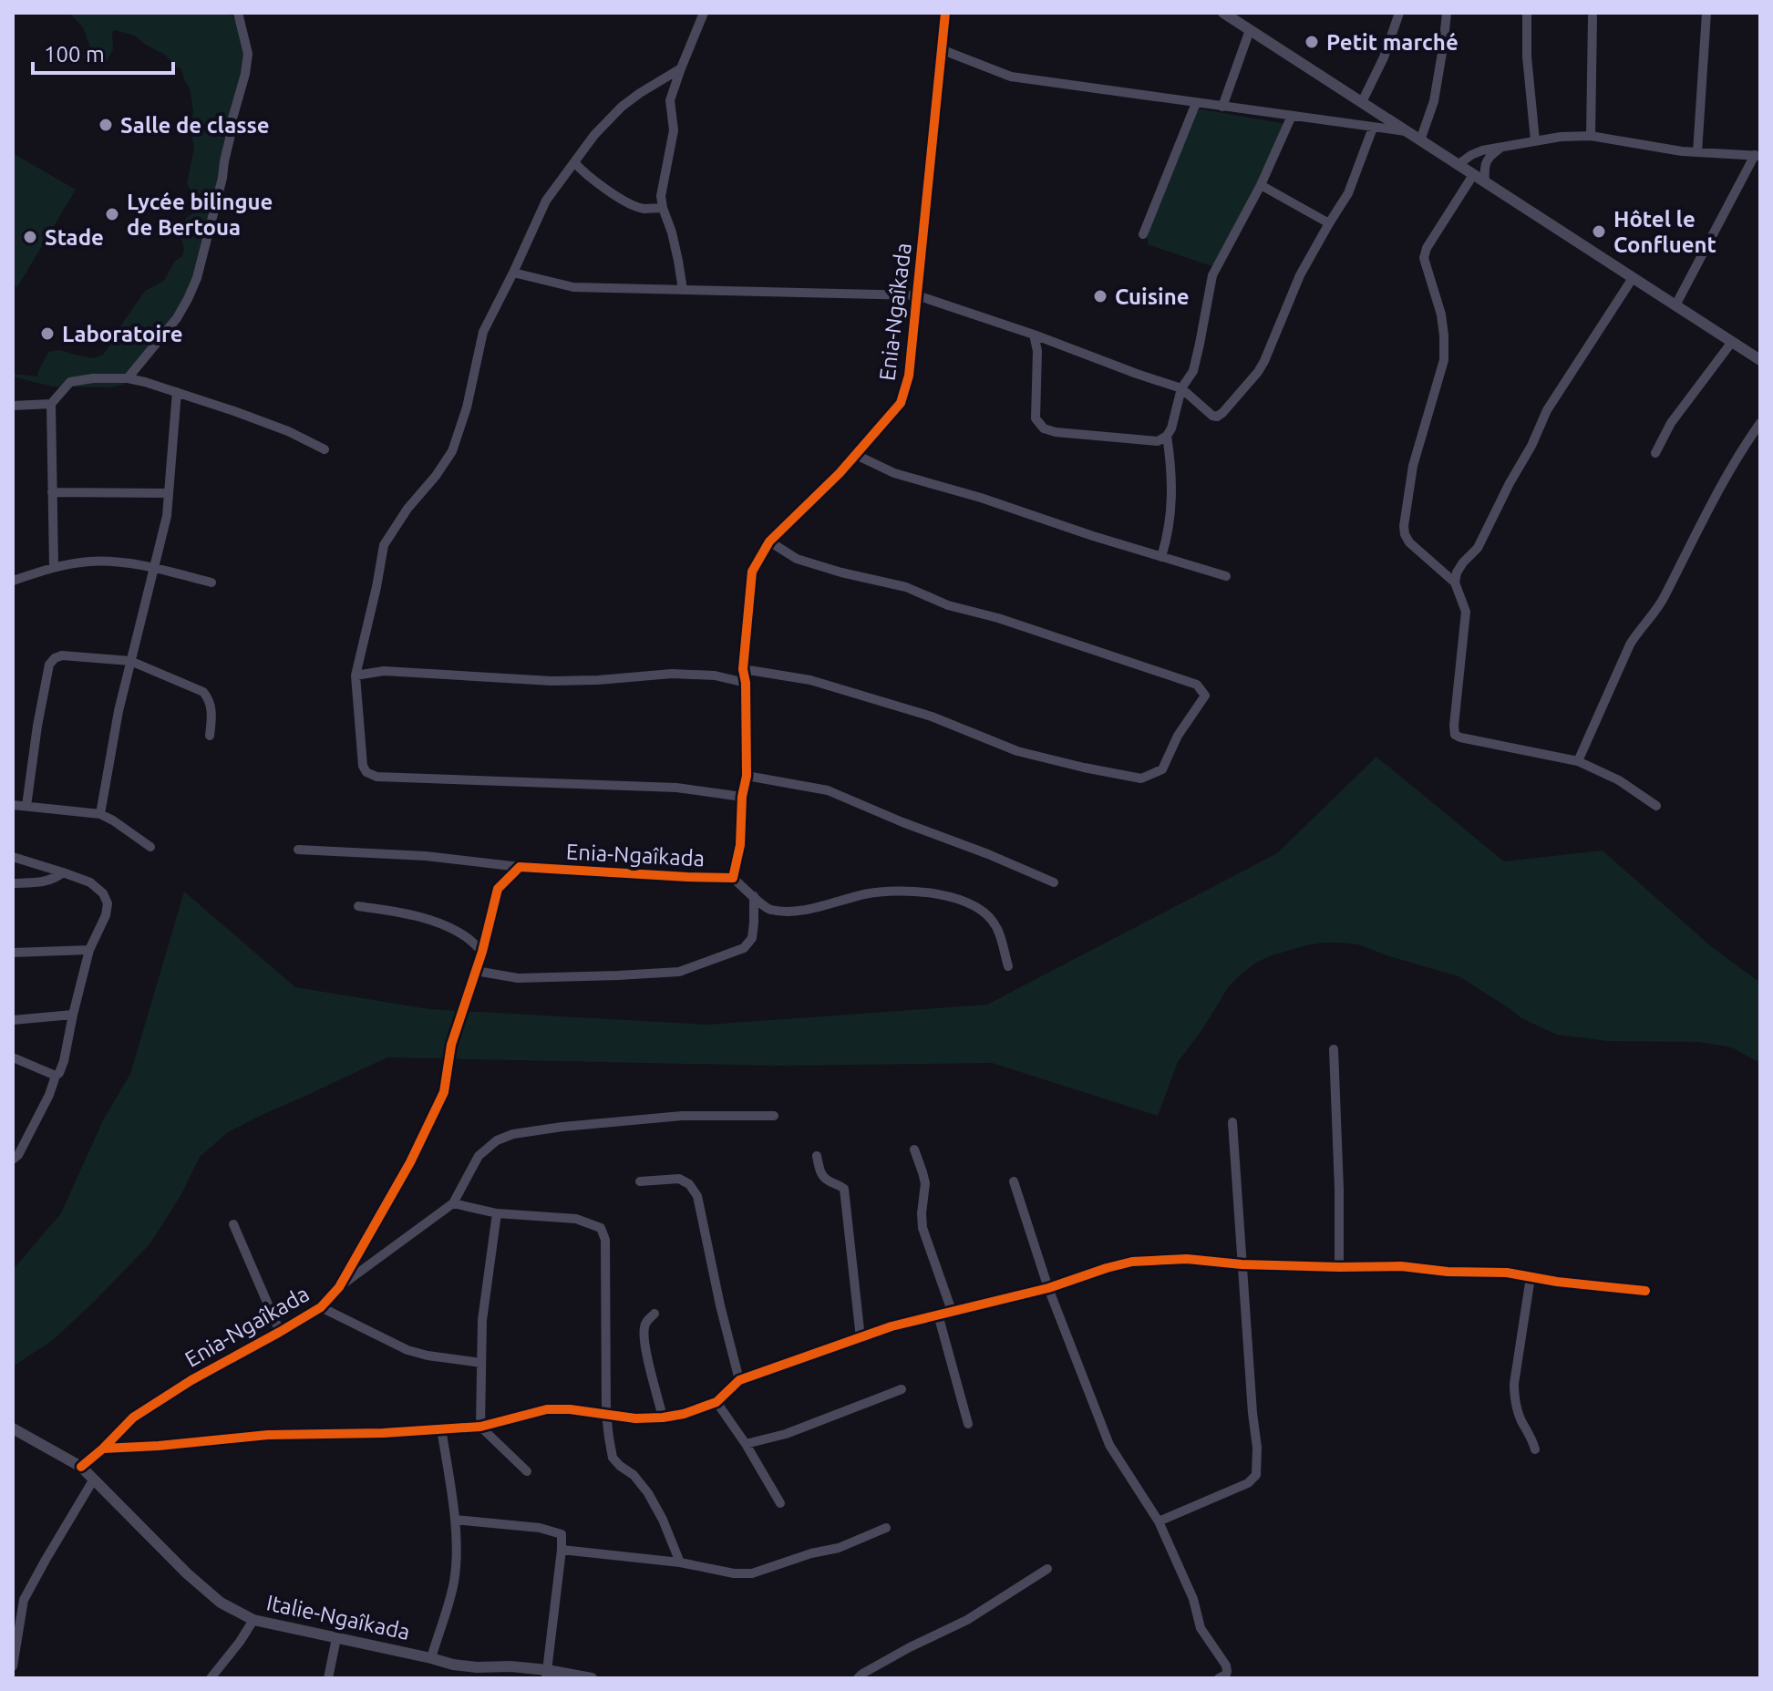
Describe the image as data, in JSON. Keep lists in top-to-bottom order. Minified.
{"streets":{"street":["Enia-Ngaîkada","Italie-Ngaîkada"]},"crossings":[["Enia-Ngaîkada","Italie-Ngaîkada"]],"places":["Petit marché","Salle de classe","Lycée bilingue de Bertoua","Hôtel le Confluent","Stade","Cuisine","Laboratoire"],"scale_bar":"100 m"}
